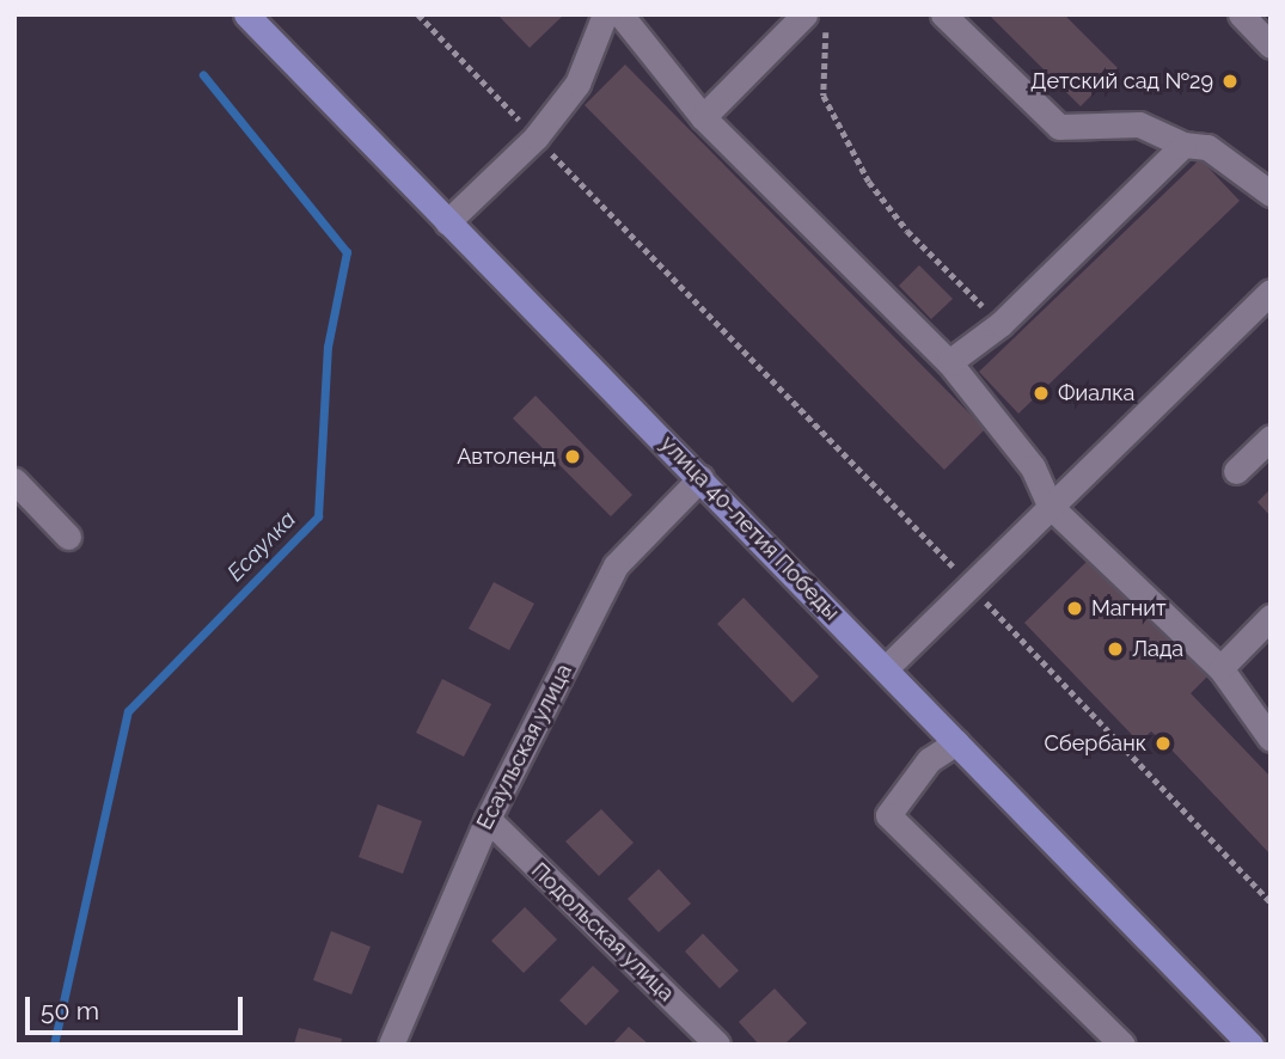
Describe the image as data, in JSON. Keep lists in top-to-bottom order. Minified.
{"streets":{"main road":["улица 40-летия Победы"],"street":["Есаульская улица","Подольская улица"]},"crossings":[["улица 40-летия Победы","Есаульская улица"],["Есаульская улица","Подольская улица"]],"water":["Есаулка"],"places":["Детский сад №29","Фиалка","Автоленд","Магнит","Лада","Сбербанк"],"scale_bar":"50 m"}
